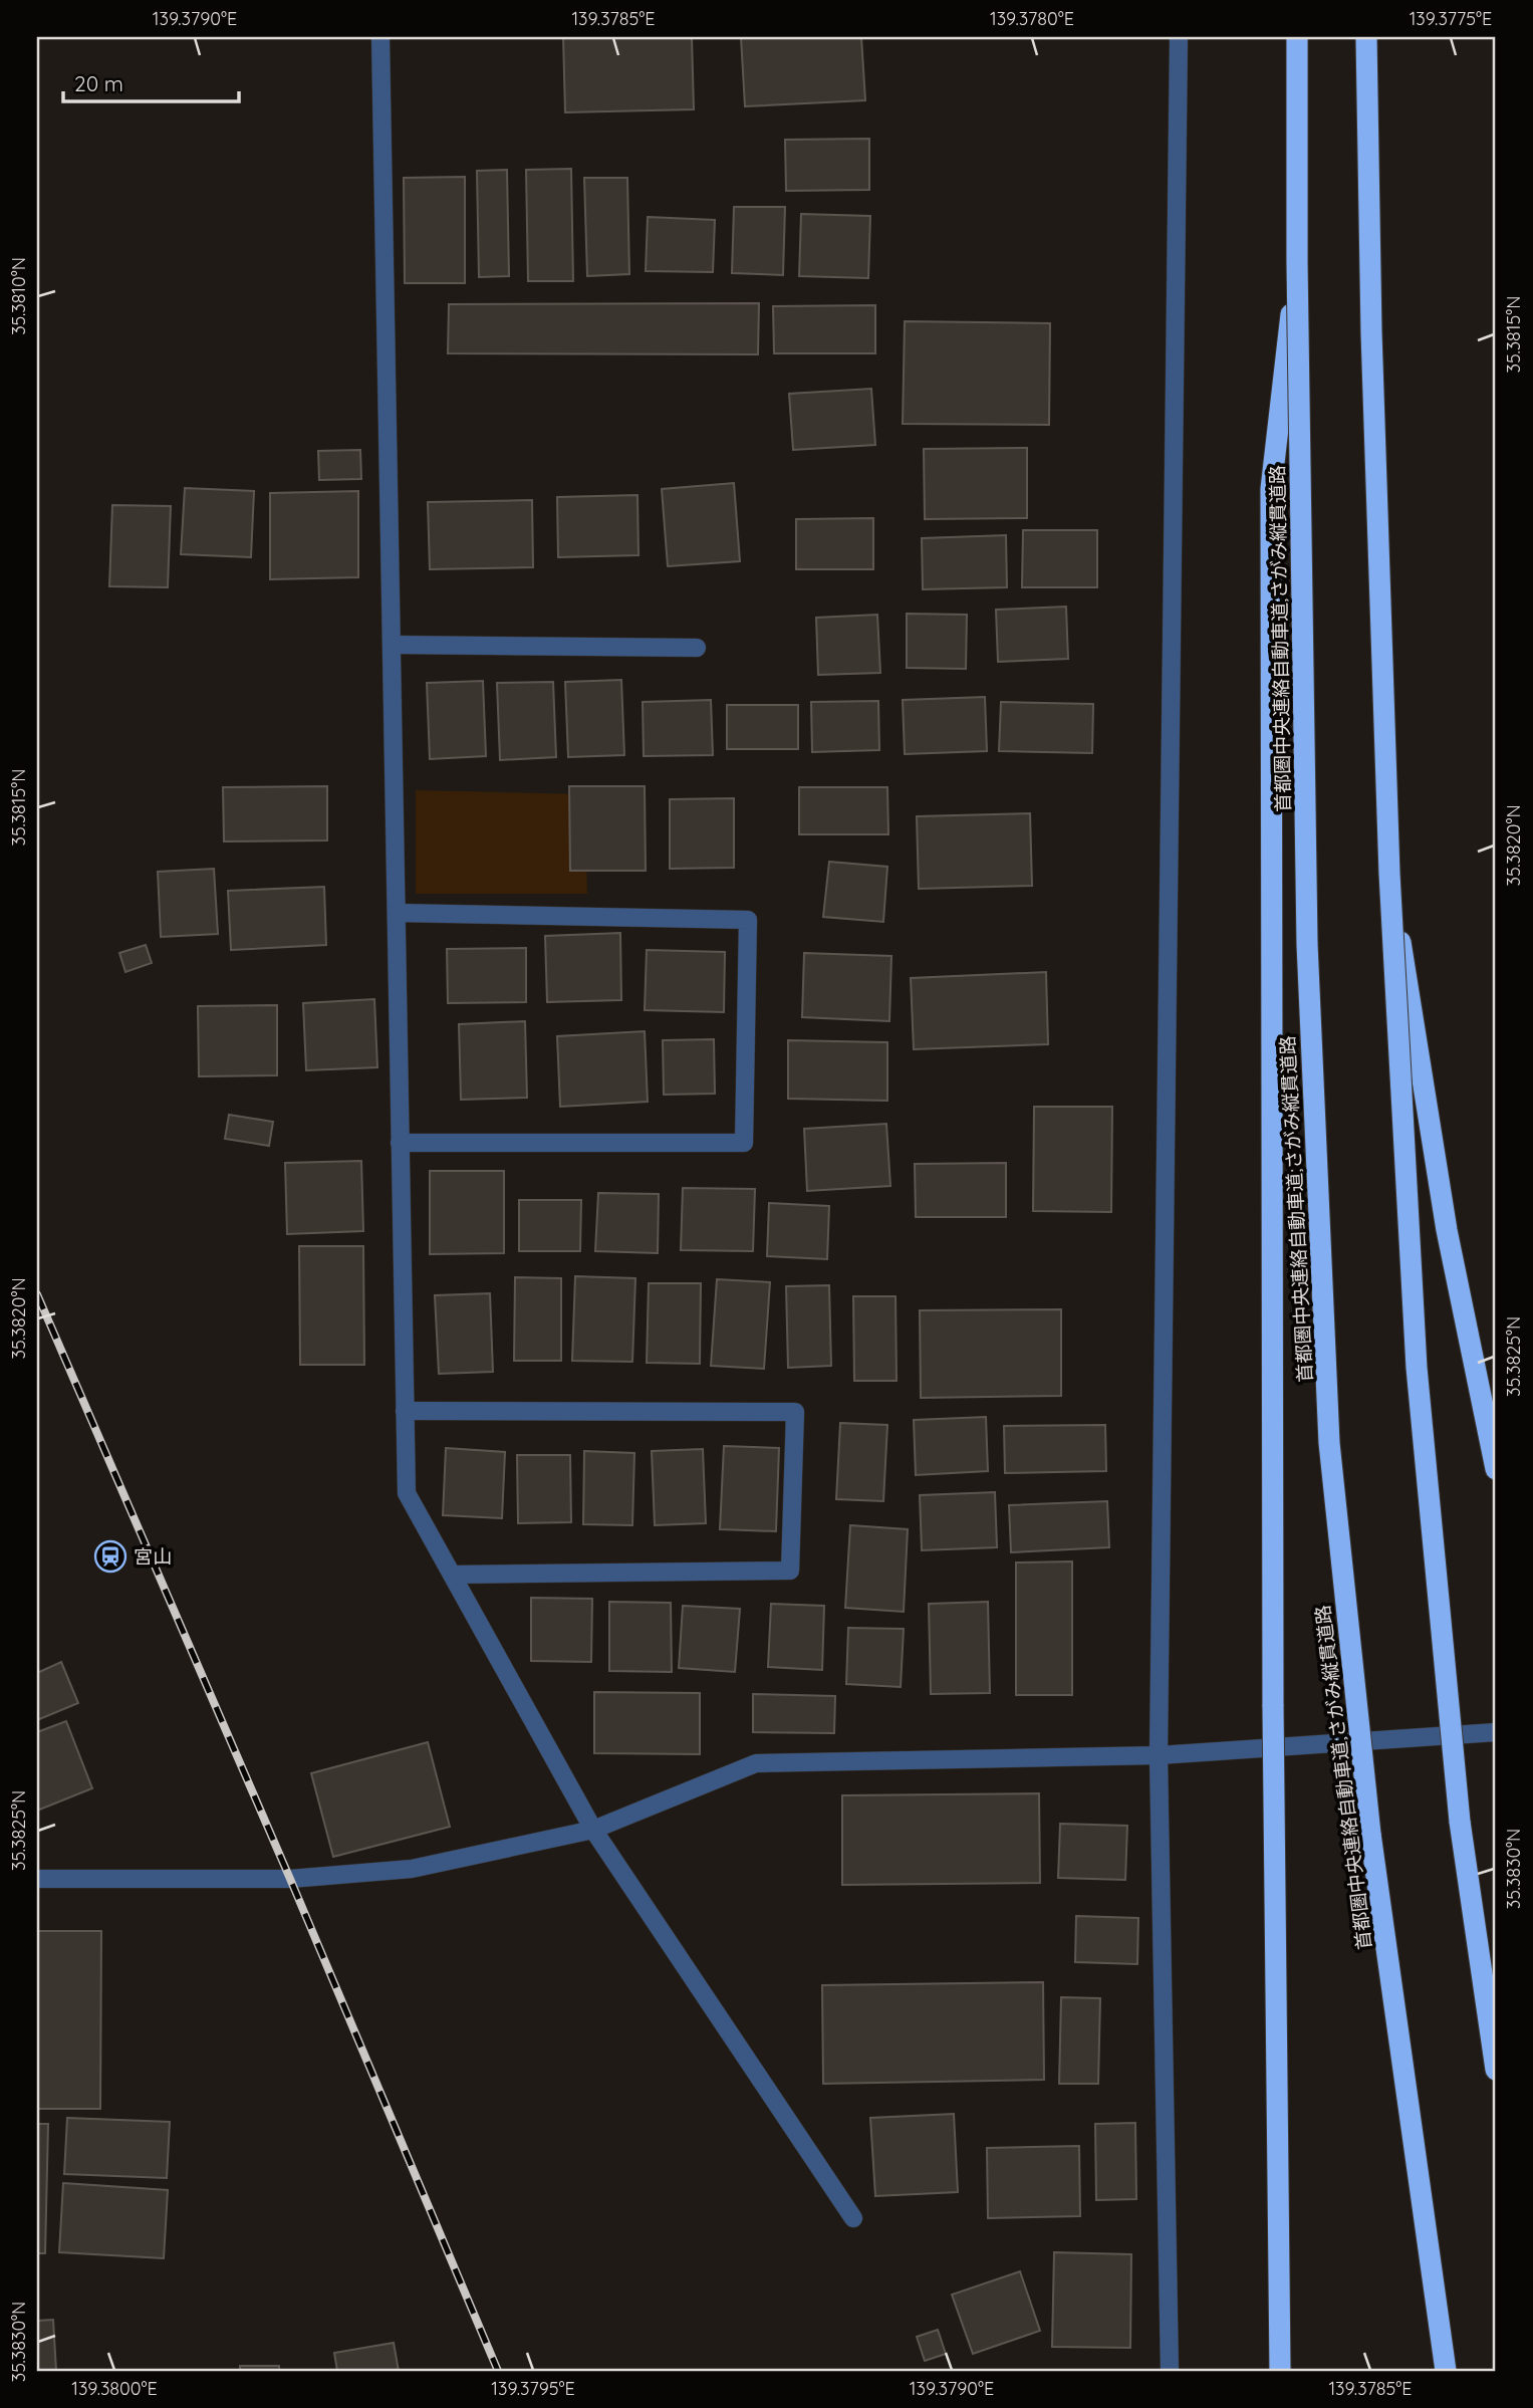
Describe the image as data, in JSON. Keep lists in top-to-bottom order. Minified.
{"streets":{"highway":["首都圏中央連絡自動車道;さがみ縦貫道路"]},"places":{"station":["宮山"]},"scale_bar":"20 m","coordinates":["139.3790°E","139.3785°E","139.3780°E","139.3775°E","35.3810°N","35.3815°N","35.3820°N","35.3825°N","35.3830°N","139.3800°E","139.3795°E"]}
